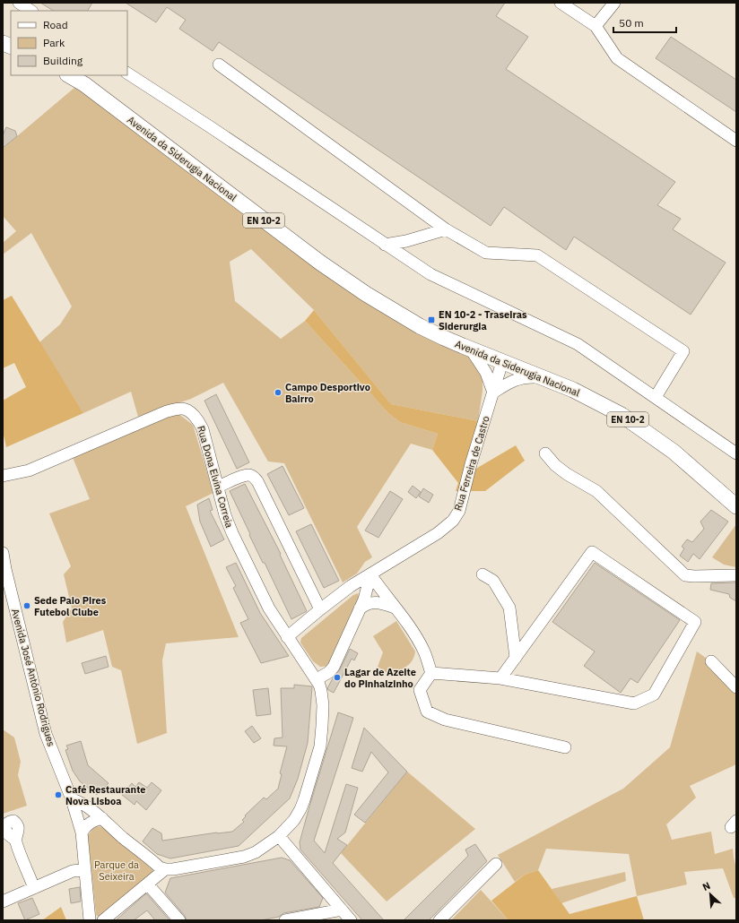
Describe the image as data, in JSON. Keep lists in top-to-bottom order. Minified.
{"streets":{"main road":["Avenida da Siderugia Nacional","EN 10-2"],"street":["Rua Ferreira de Castro","Rua Dona Elvina Correia","Avenida José António Rodrigues"]},"crossings":[["Avenida da Siderugia Nacional","Rua Ferreira de Castro"],["Rua Ferreira de Castro","Rua Dona Elvina Correia"]],"parks":["Parque da Seixeira"],"places":{"transit":["EN 10-2 - Traseiras Siderurgia"],"other":["Campo Desportivo Bairro","Sede Paio Pires Futebol Clube","Lagar de Azeite do Pinhalzinho","Café Restaurante Nova Lisboa"]},"legend":["Road","Park","Building"],"scale_bar":"50 m","north":"top left"}
